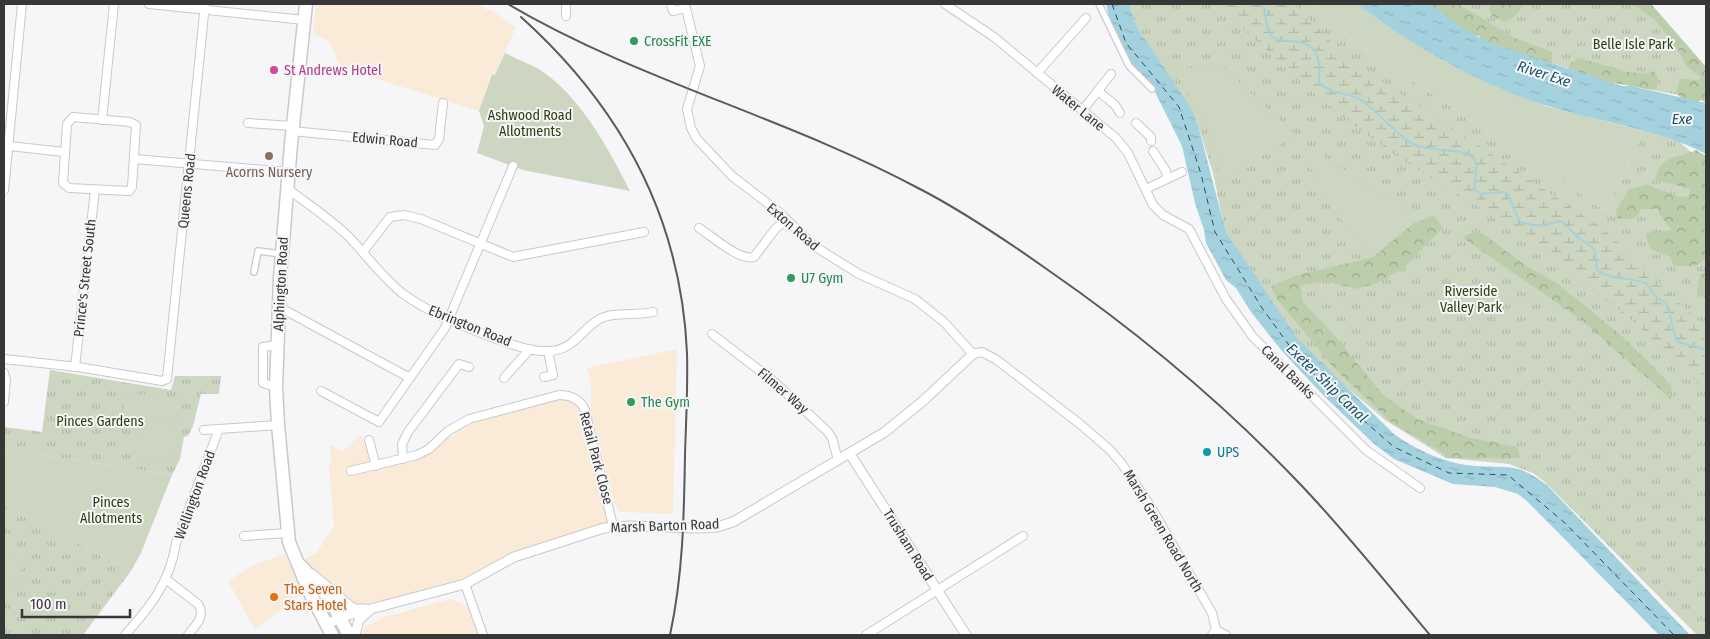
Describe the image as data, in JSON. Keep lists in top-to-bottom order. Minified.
{"streets":{"highway":["Alphington Road"],"street":["Water Lane","Edwin Road","Queens Road","Exton Road","Prince's Street South","Ebrington Road","Canal Banks","Filmer Way","Retail Park Close","Wellington Road","Marsh Barton Road","Marsh Green Road North","Trusham Road"]},"crossings":[["Water Lane","Canal Banks"],["Edwin Road","Alphington Road"],["Queens Road","Prince's Street South"],["Exton Road","Marsh Barton Road"],["Exton Road","Marsh Green Road North"],["Alphington Road","Ebrington Road"],["Alphington Road","Marsh Barton Road"],["Filmer Way","Marsh Barton Road"],["Retail Park Close","Marsh Barton Road"],["Marsh Barton Road","Marsh Green Road North"],["Marsh Barton Road","Trusham Road"]],"water":["River Exe","Exe","Exeter Ship Canal"],"parks":["Belle Isle Park","Ashwood Road Allotments","Riverside Valley Park","Pinces Gardens","Pinces Allotments"],"places":["CrossFit EXE","St Andrews Hotel","Acorns Nursery","U7 Gym","The Gym","UPS","The Seven Stars Hotel"],"scale_bar":"100 m"}
